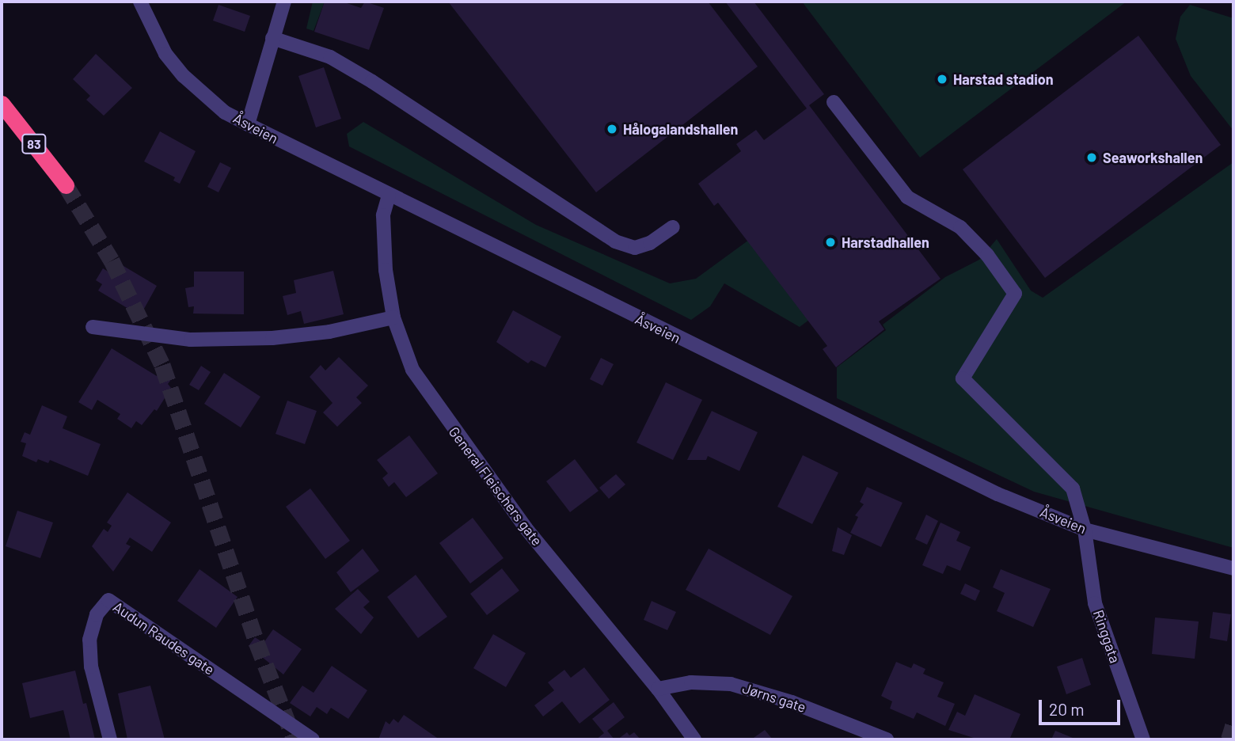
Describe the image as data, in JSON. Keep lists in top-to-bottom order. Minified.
{"streets":{"highway":["83"],"street":["Åsveien","General Fleischers gate","Ringgata","Audun Raudes gate","Jørns gate"]},"crossings":[["Åsveien","General Fleischers gate"],["Åsveien","Ringgata"],["General Fleischers gate","Jørns gate"]],"places":["Harstad stadion","Hålogalandshallen","Seaworkshallen","Harstadhallen"],"scale_bar":"20 m"}
